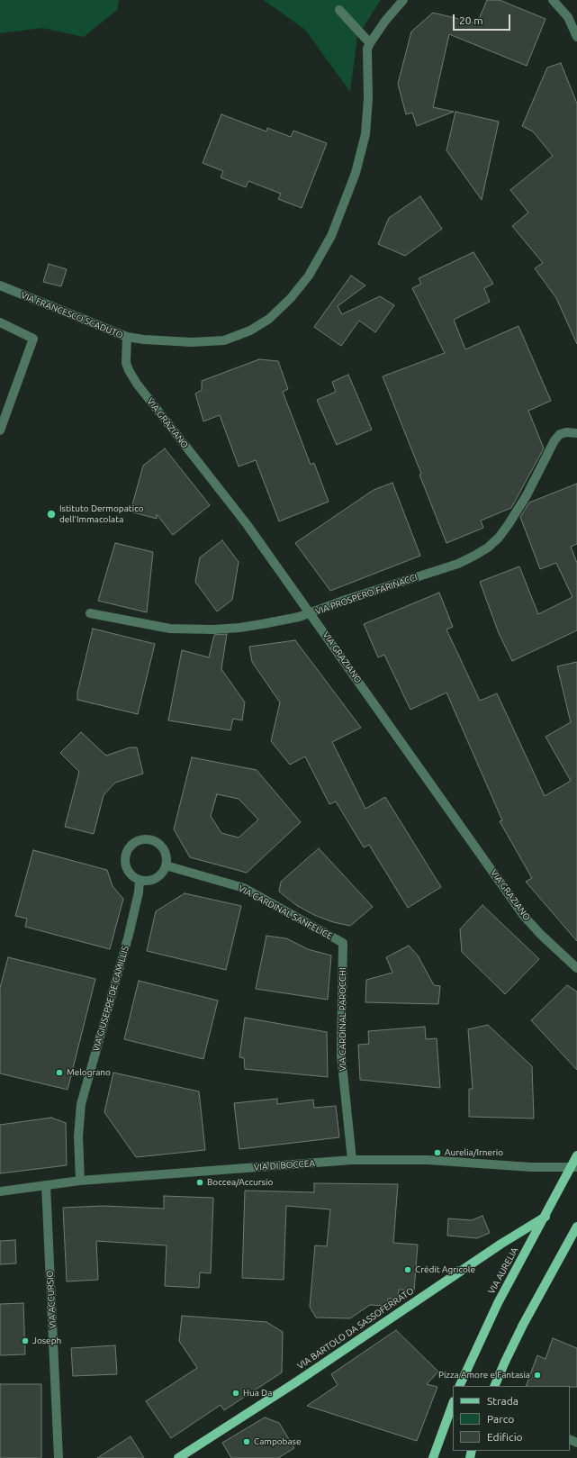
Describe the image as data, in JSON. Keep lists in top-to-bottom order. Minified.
{"streets":{"main road":["VIA AURELIA","VIA BARTOLO DA SASSOFERRATO"],"street":["VIA FRANCESCO SCADUTO","VIA GRAZIANO","VIA PROSPERO FARINACCI","VIA CARDINAL SANFELICE","VIA GIUSEPPE DE CAMILLIS","VIA CARDINAL PAROCCHI","VIA DI BOCCEA","VIA ACCURSIO"]},"crossings":[["VIA FRANCESCO SCADUTO","VIA GRAZIANO"],["VIA GRAZIANO","VIA PROSPERO FARINACCI"],["VIA CARDINAL SANFELICE","VIA GIUSEPPE DE CAMILLIS"],["VIA CARDINAL SANFELICE","VIA CARDINAL PAROCCHI"],["VIA GIUSEPPE DE CAMILLIS","VIA DI BOCCEA"],["VIA CARDINAL PAROCCHI","VIA DI BOCCEA"],["VIA DI BOCCEA","VIA AURELIA"],["VIA DI BOCCEA","VIA ACCURSIO"],["VIA AURELIA","VIA BARTOLO DA SASSOFERRATO"]],"places":["Istituto Dermopatico dell'Immacolata","Melograno","Aurelia/Irnerio","Boccea/Accursio","Crédit Agricole","Joseph","Pizza Amore e Fantasia","Hua Da","Campobase"],"legend":["Strada","Parco","Edificio"],"scale_bar":"20 m"}
